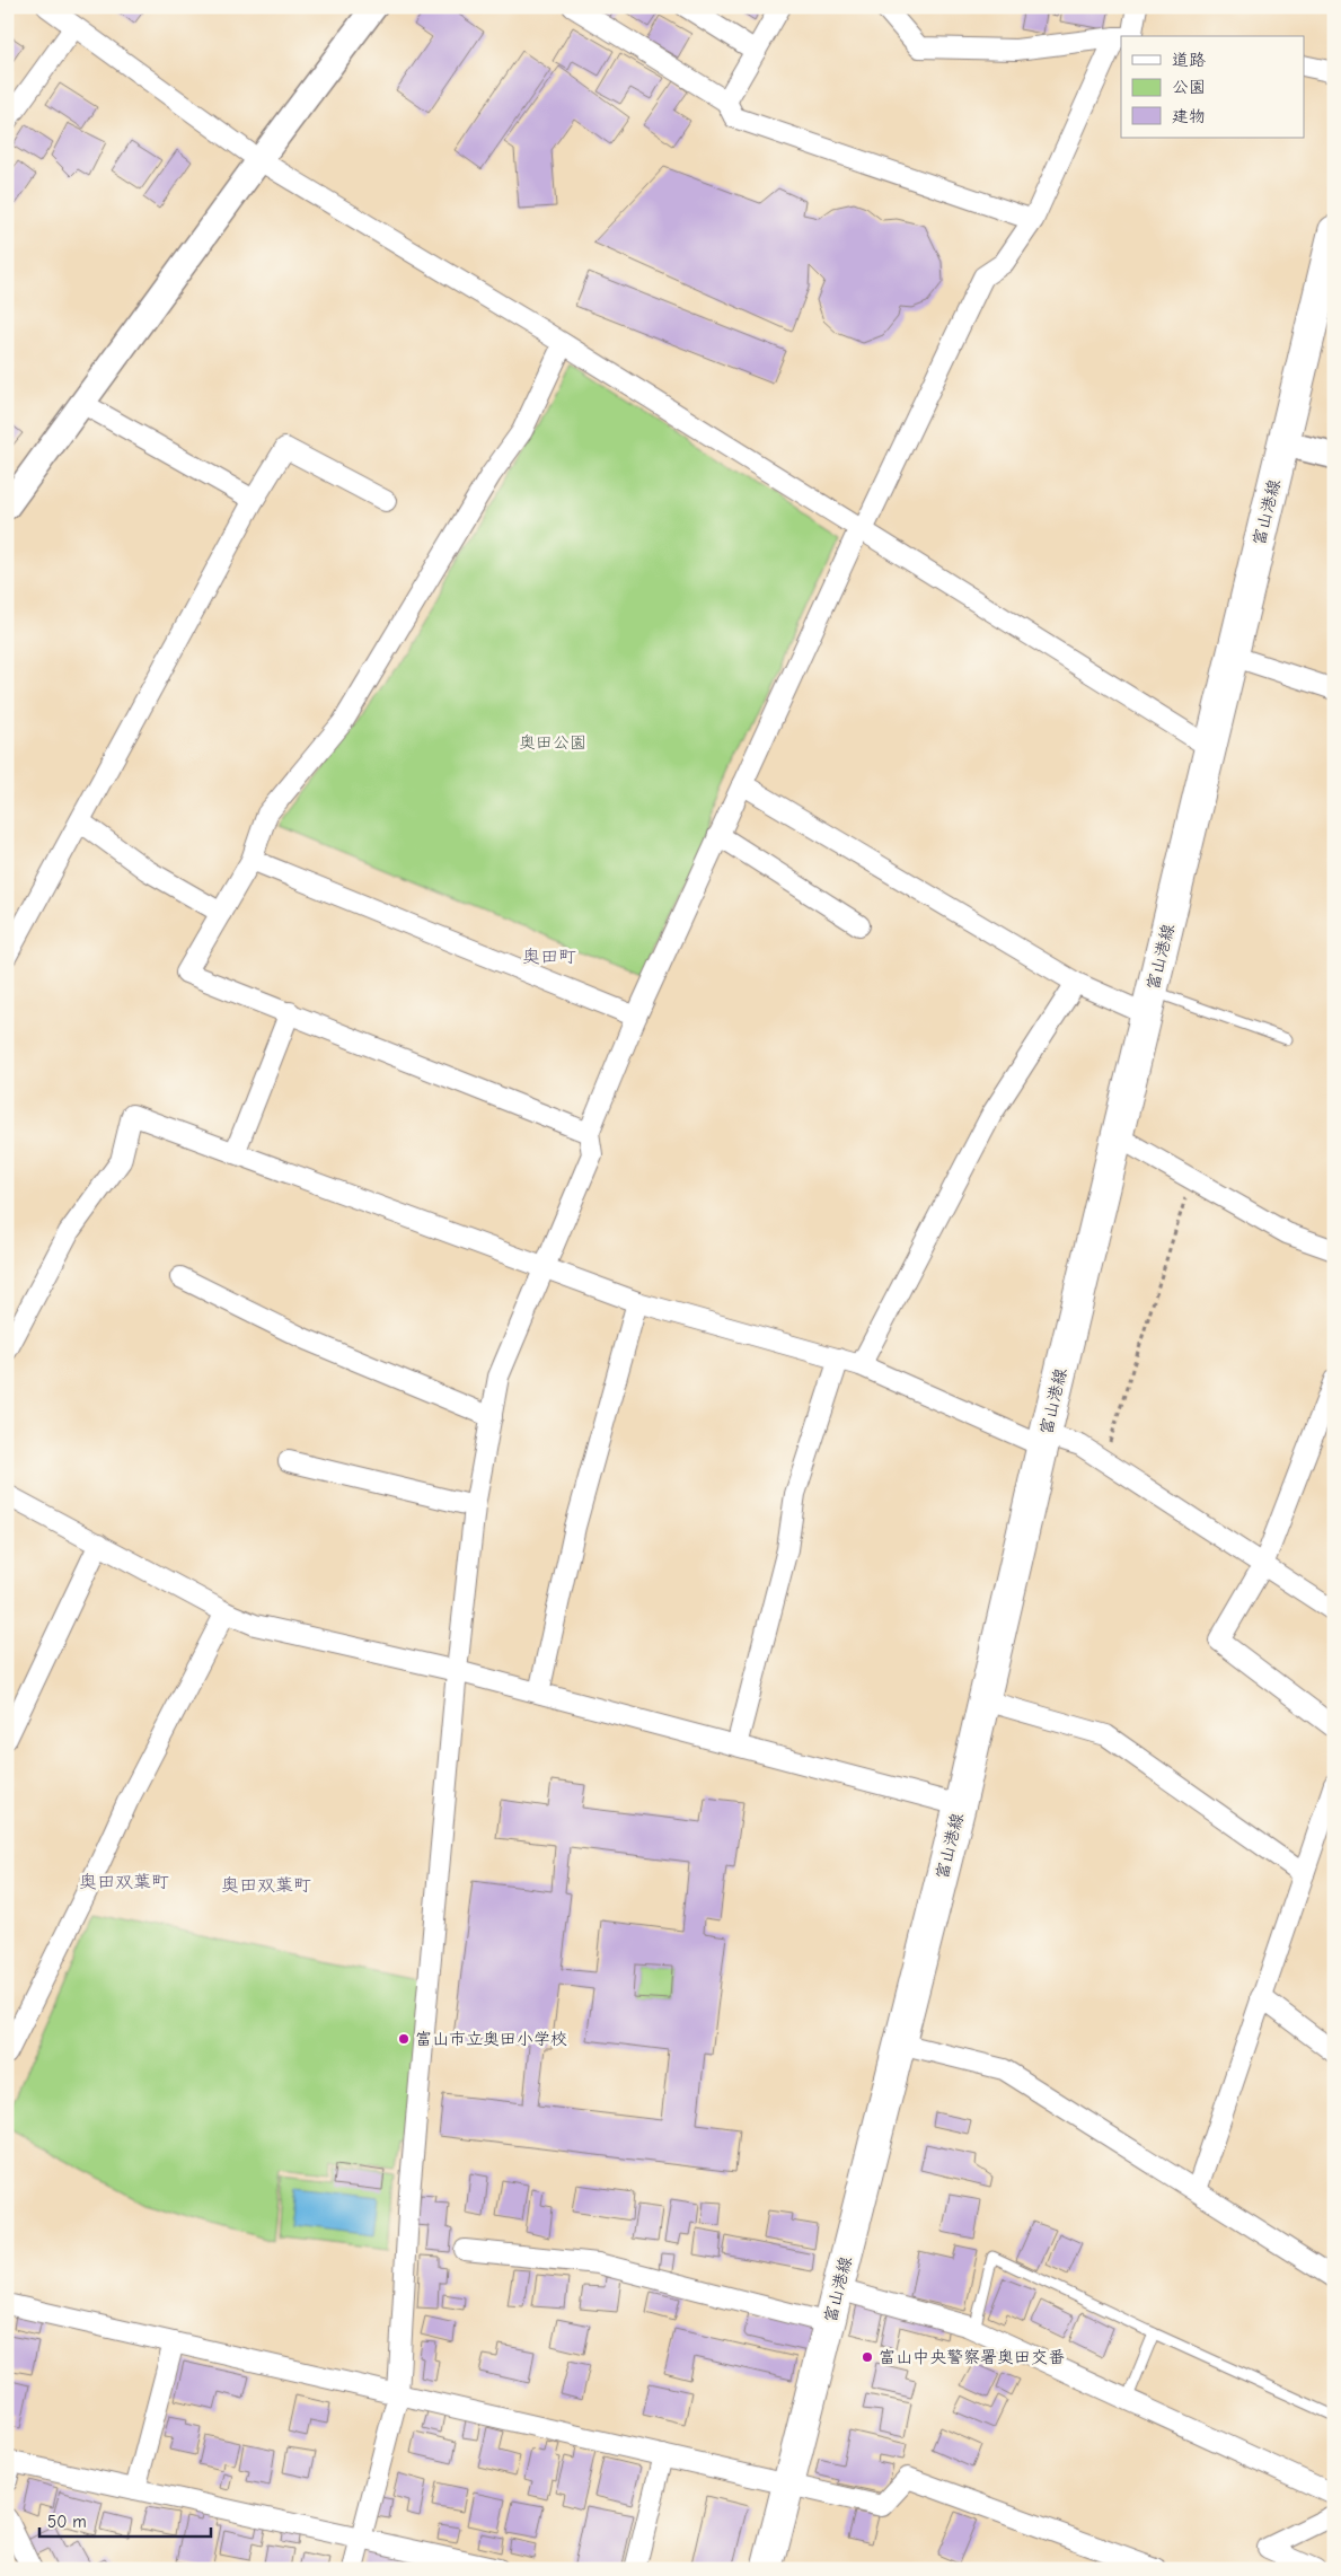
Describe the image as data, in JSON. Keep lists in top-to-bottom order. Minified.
{"streets":{"main road":["富山港線"]},"districts":["奥田町","奥田双葉町","奥田双葉町"],"parks":["奥田公園"],"places":["富山市立奥田小学校","富山中央警察署奥田交番"],"legend":["道路","公園","建物"],"scale_bar":"50 m"}
